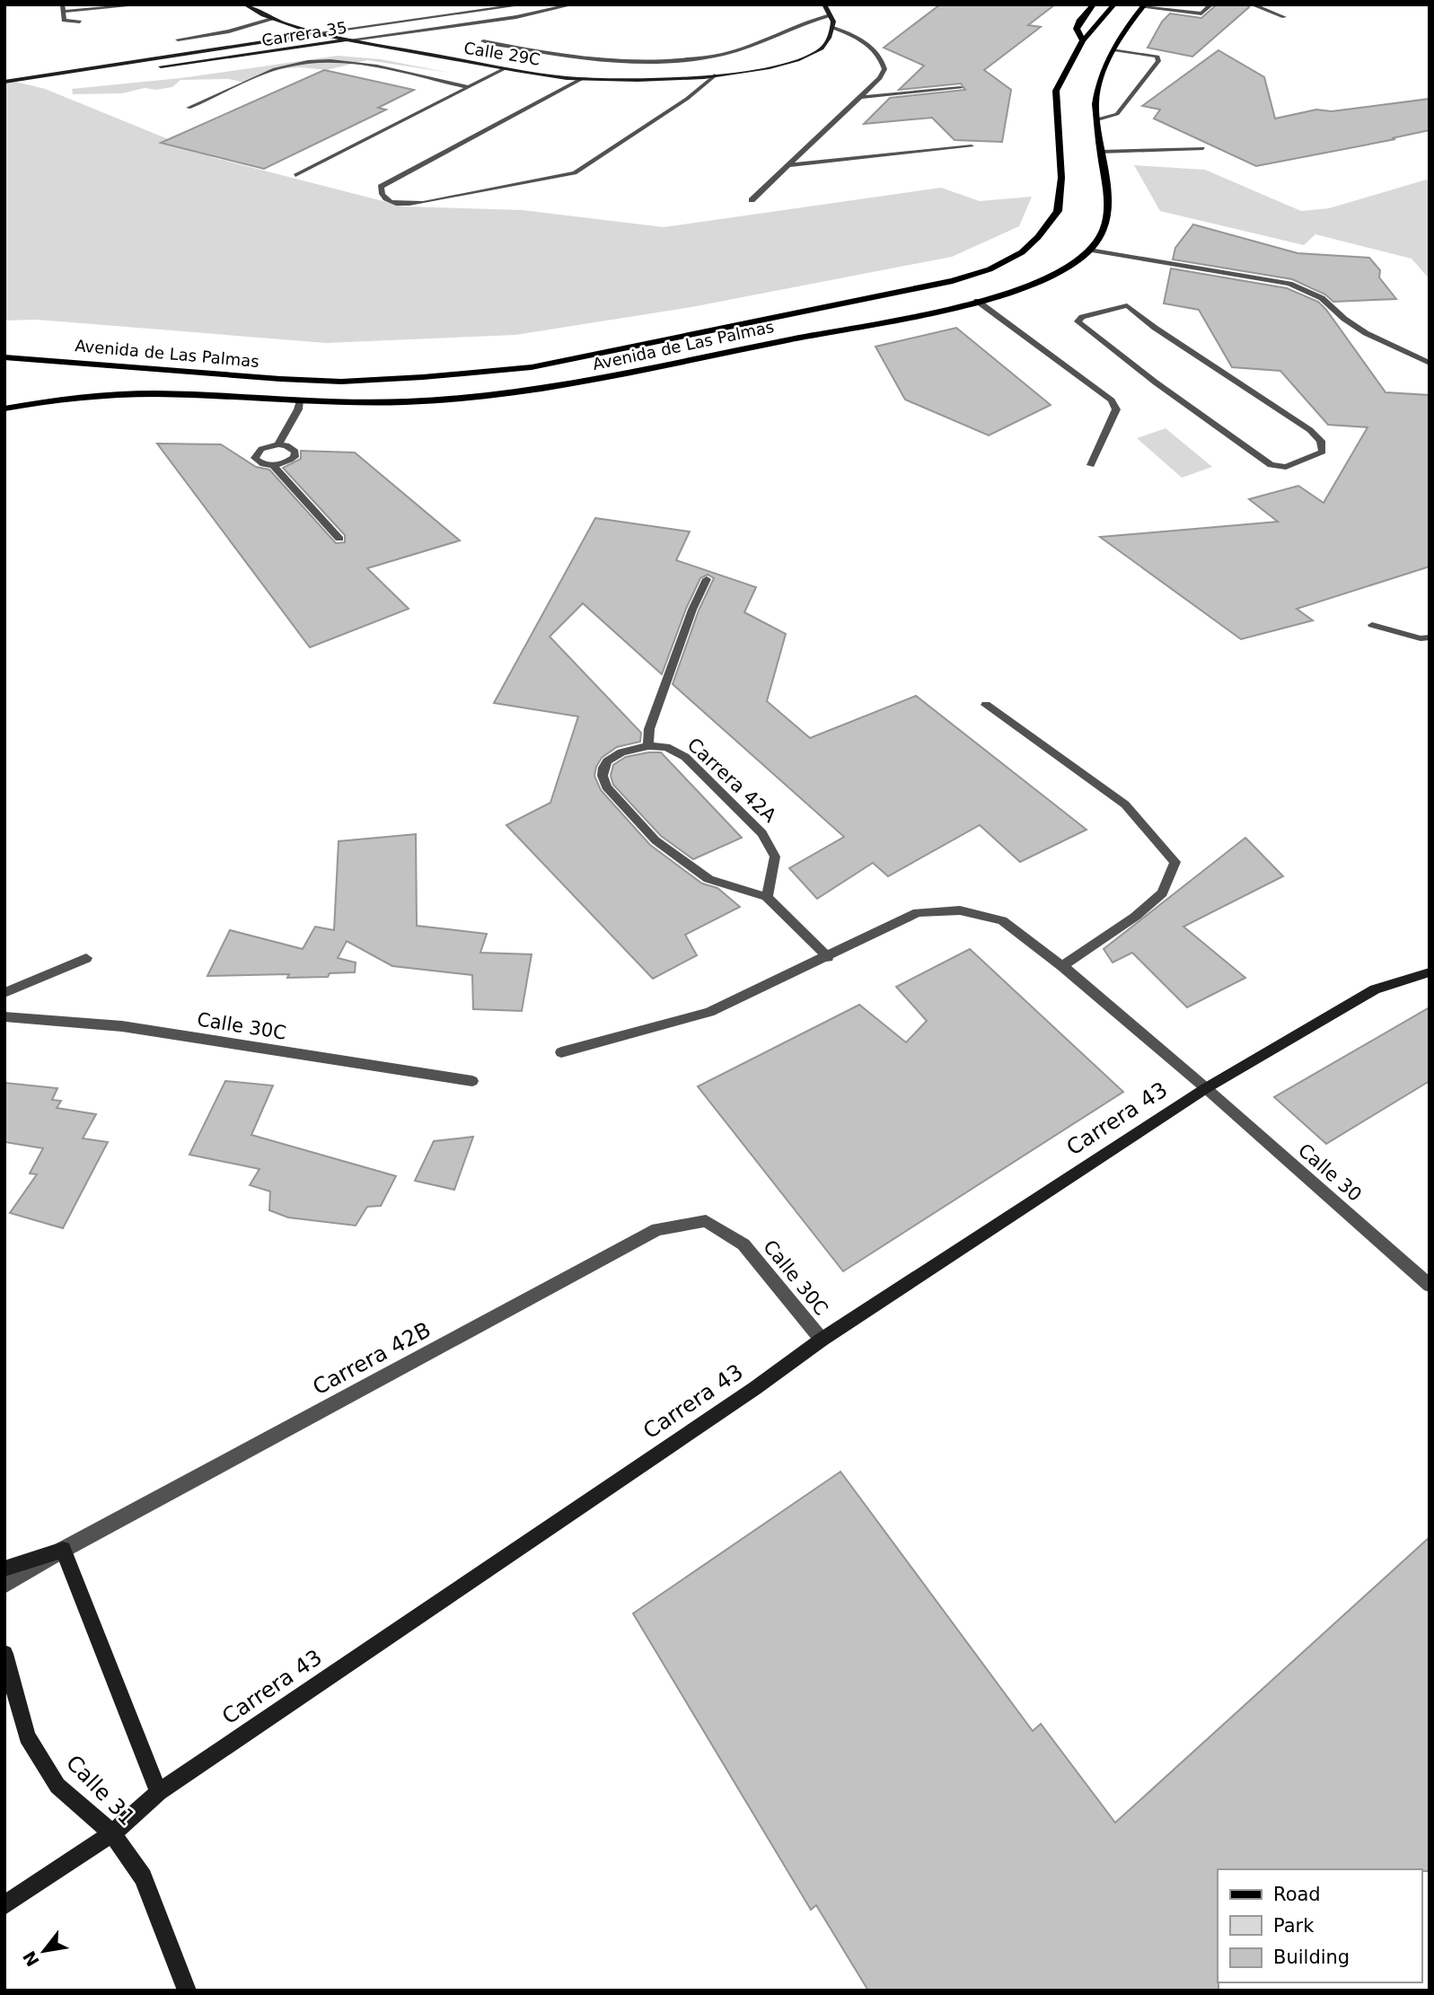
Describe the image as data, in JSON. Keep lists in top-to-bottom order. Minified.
{"streets":{"main road":["Avenida de Las Palmas"],"street":["Carrera 35","Calle 29C","Carrera 42A","Calle 30C","Carrera 43","Calle 30","Carrera 42B","Calle 31"]},"crossings":[["Carrera 35","Calle 29C"],["Carrera 42A","Calle 30"],["Calle 30C","Carrera 43"],["Calle 30C","Carrera 42B"],["Carrera 43","Calle 30"],["Carrera 43","Calle 31"],["Carrera 42B","Calle 31"]],"legend":["Road","Park","Building"],"north":"bottom left"}
